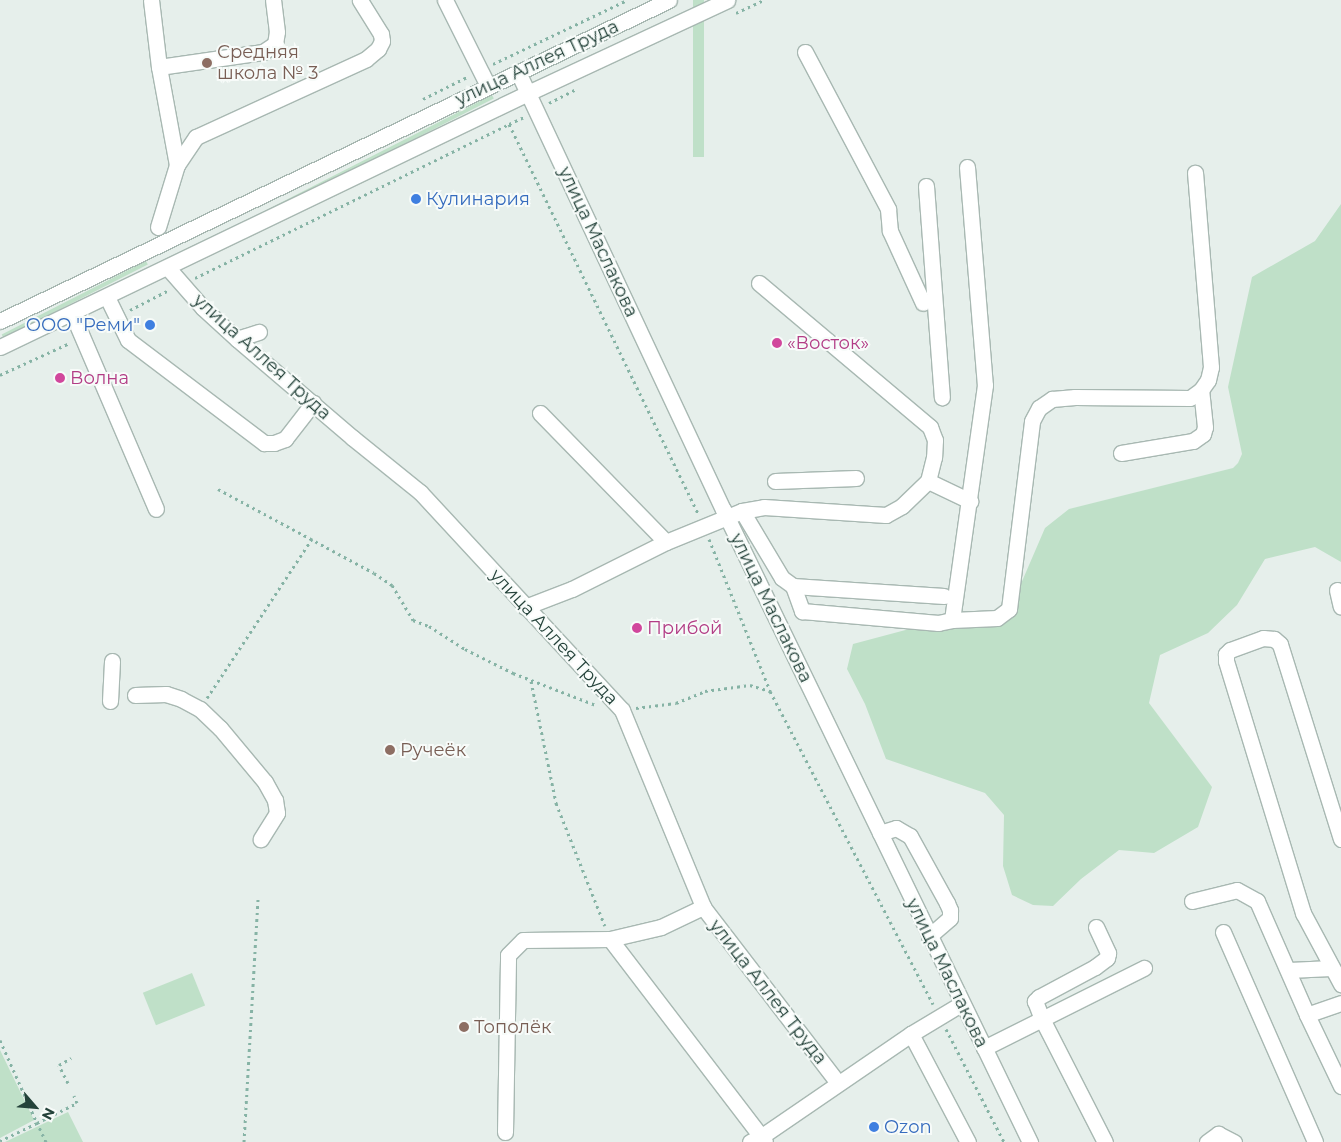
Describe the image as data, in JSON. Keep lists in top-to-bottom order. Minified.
{"streets":{"street":["улица Аллея Труда","улица Маслакова"]},"crossings":[["улица Аллея Труда","улица Маслакова"]],"places":["Средняя школа № 3","Кулинария","ООО \"Реми\"","«Восток»","Волна","Прибой","Ручеёк","Тополёк","Ozon"],"north":"bottom right"}
